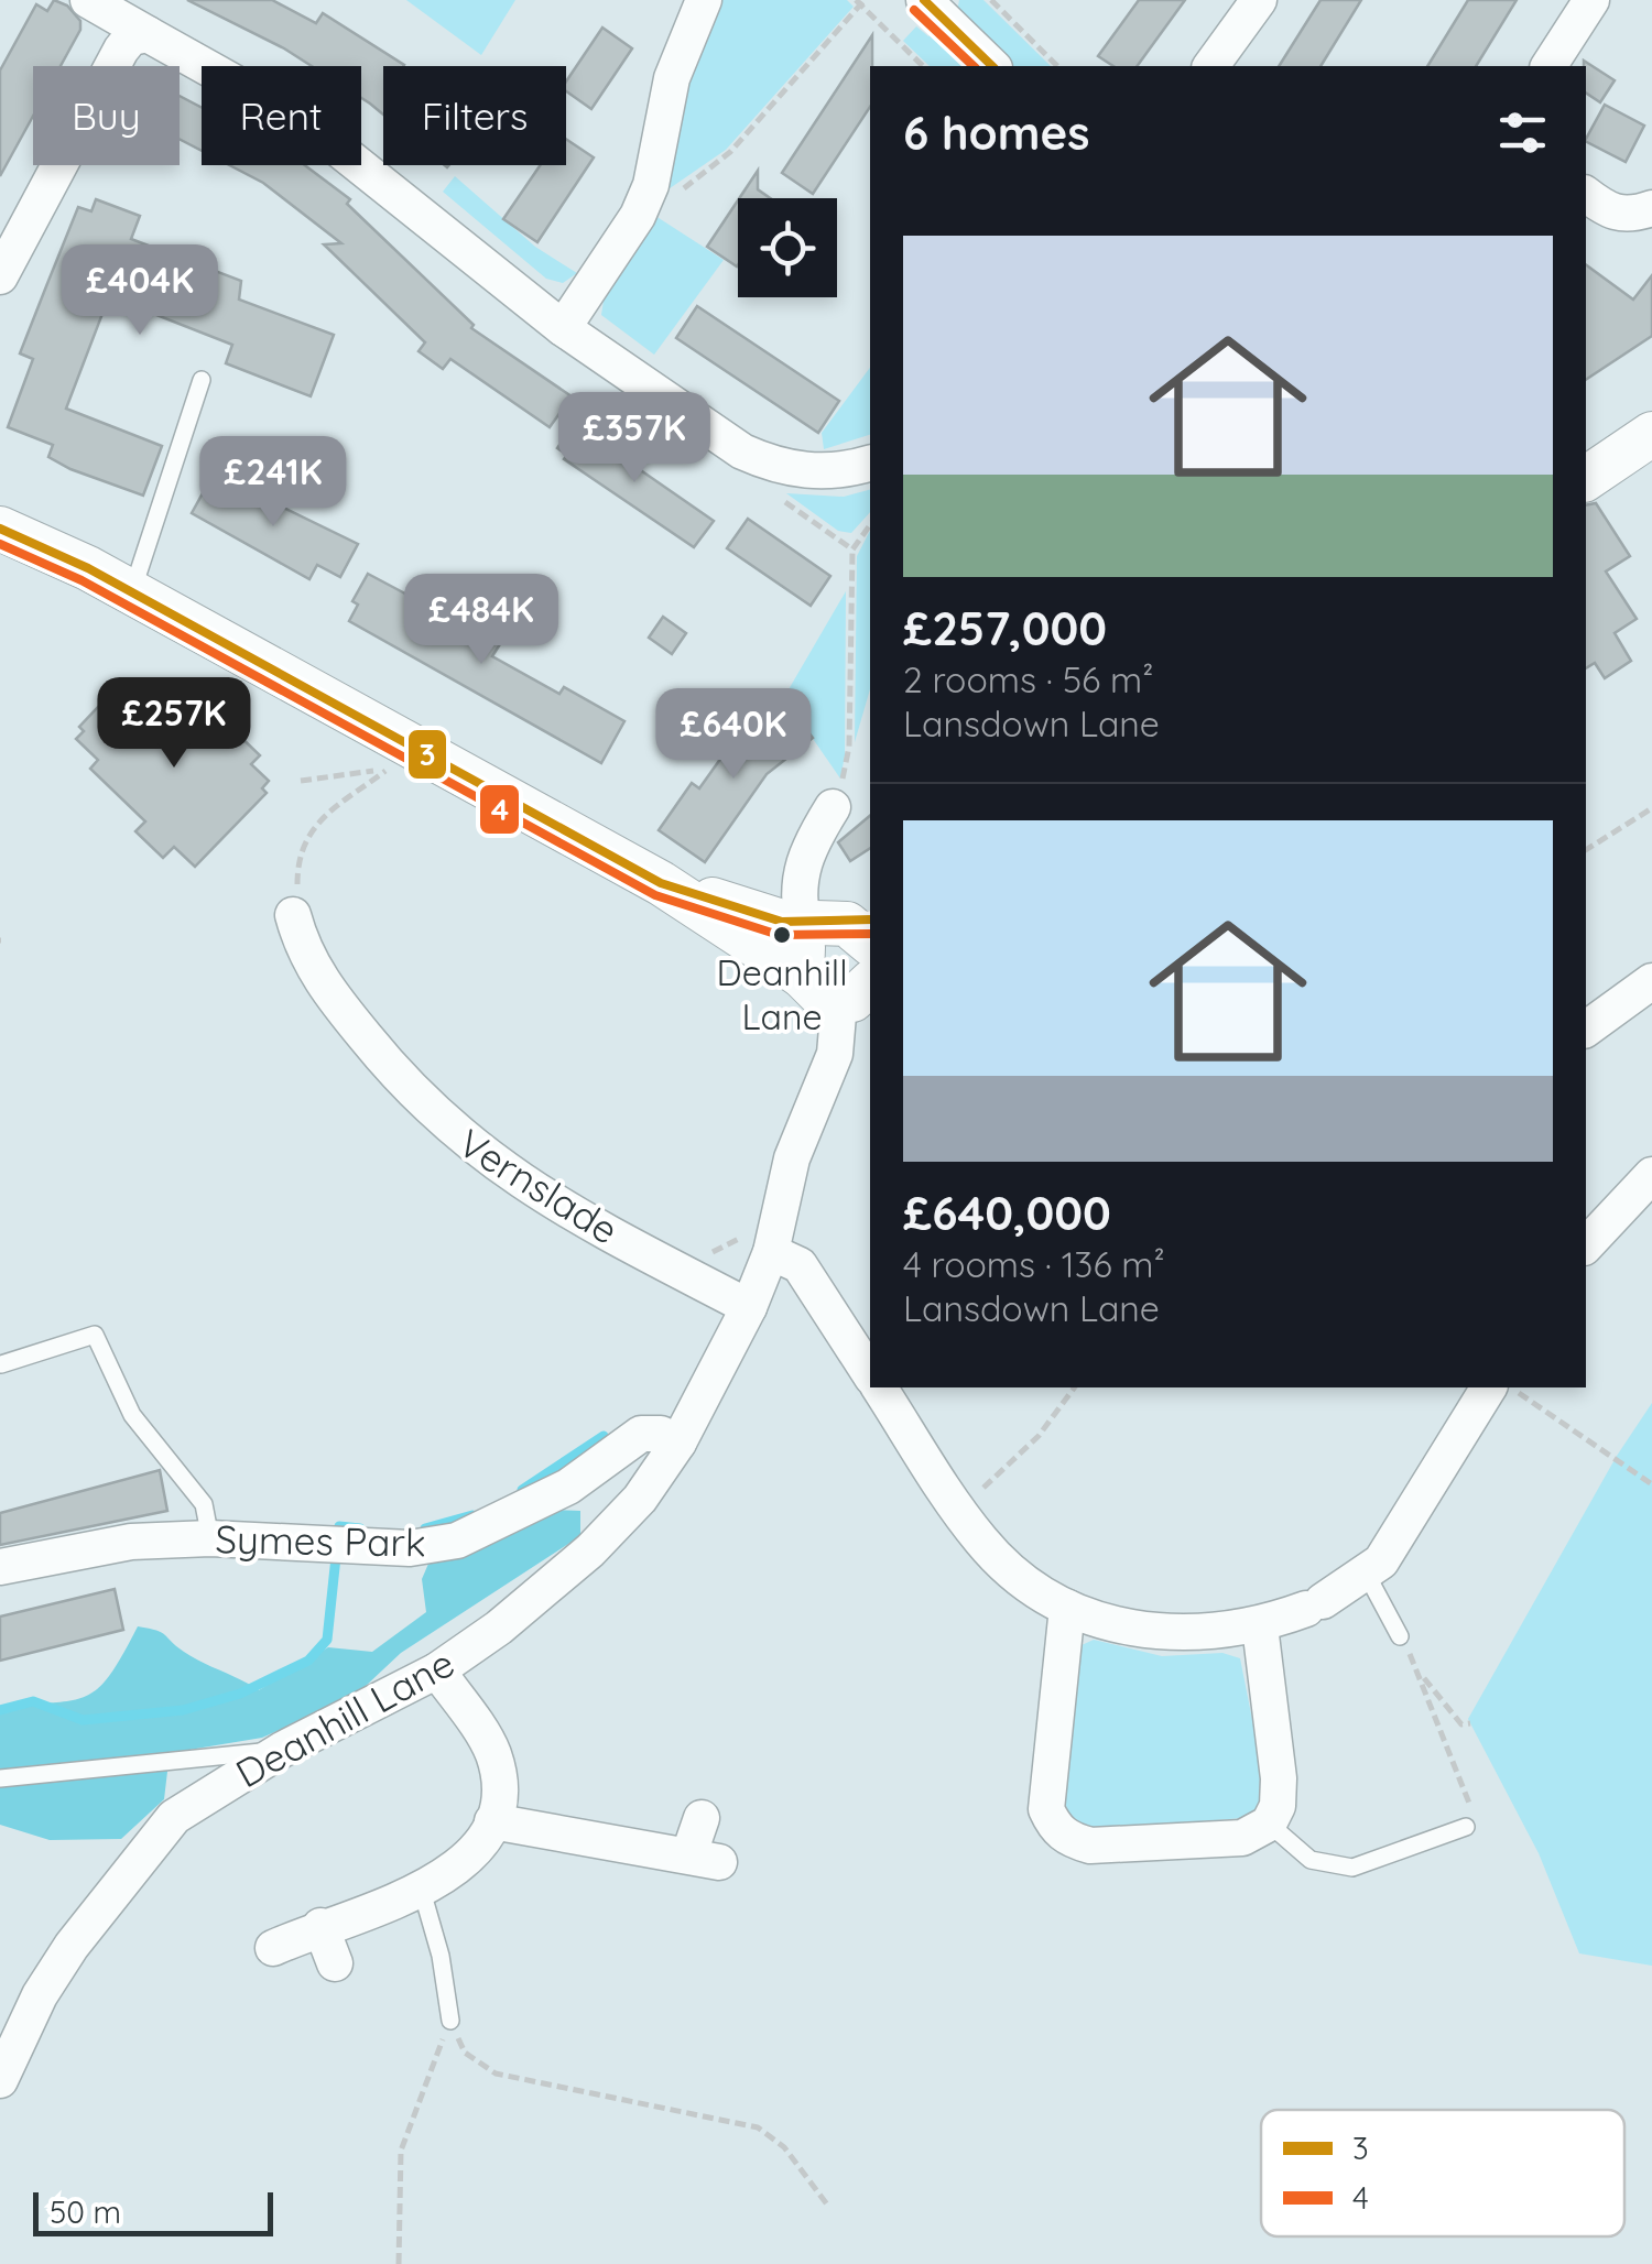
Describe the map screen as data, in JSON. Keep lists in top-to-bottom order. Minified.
{"streets":{"street":["Vernslade","Symes Park","Deanhill Lane"]},"crossings":[["Vernslade","Deanhill Lane"],["Symes Park","Deanhill Lane"]],"places":["Deanhill Lane"],"lines":["transit line 3","transit line 4"],"legend":["3","4"],"scale_bar":"50 m","page":{"chip":["Buy","Rent","Filters"],"heading":"6 homes","list":[{"name":"£257,000","note":"2 rooms · 56 m² · Lansdown Lane"},{"name":"£640,000","note":"4 rooms · 136 m² · Lansdown Lane"}],"price":["£404K","£357K","£241K","£484K","£257K","£640K"],"scale":"50 m"}}
